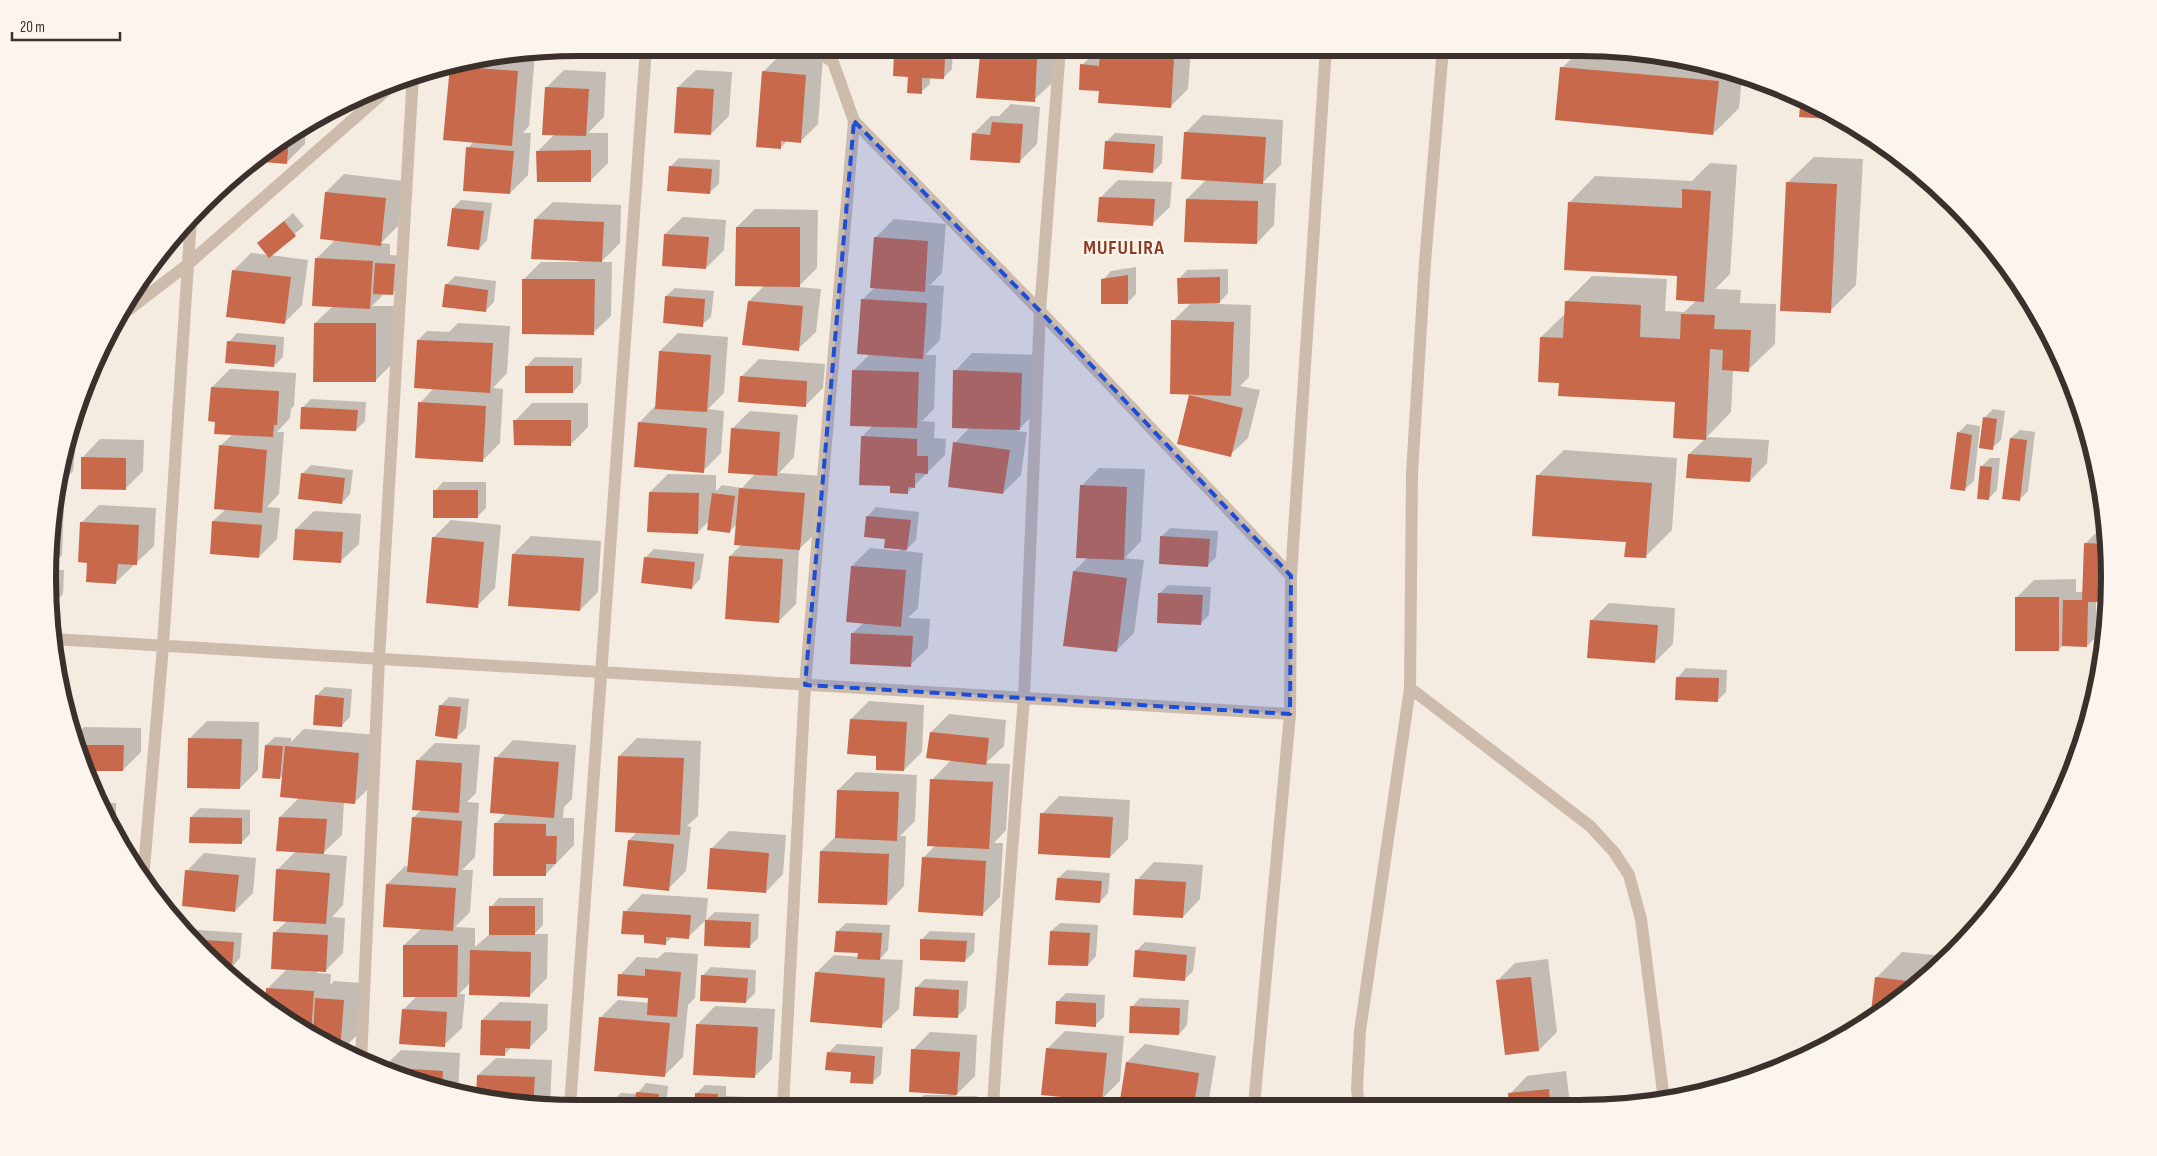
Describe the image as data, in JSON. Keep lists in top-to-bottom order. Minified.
{"districts":["MUFULIRA"],"scale_bar":"20 m"}
